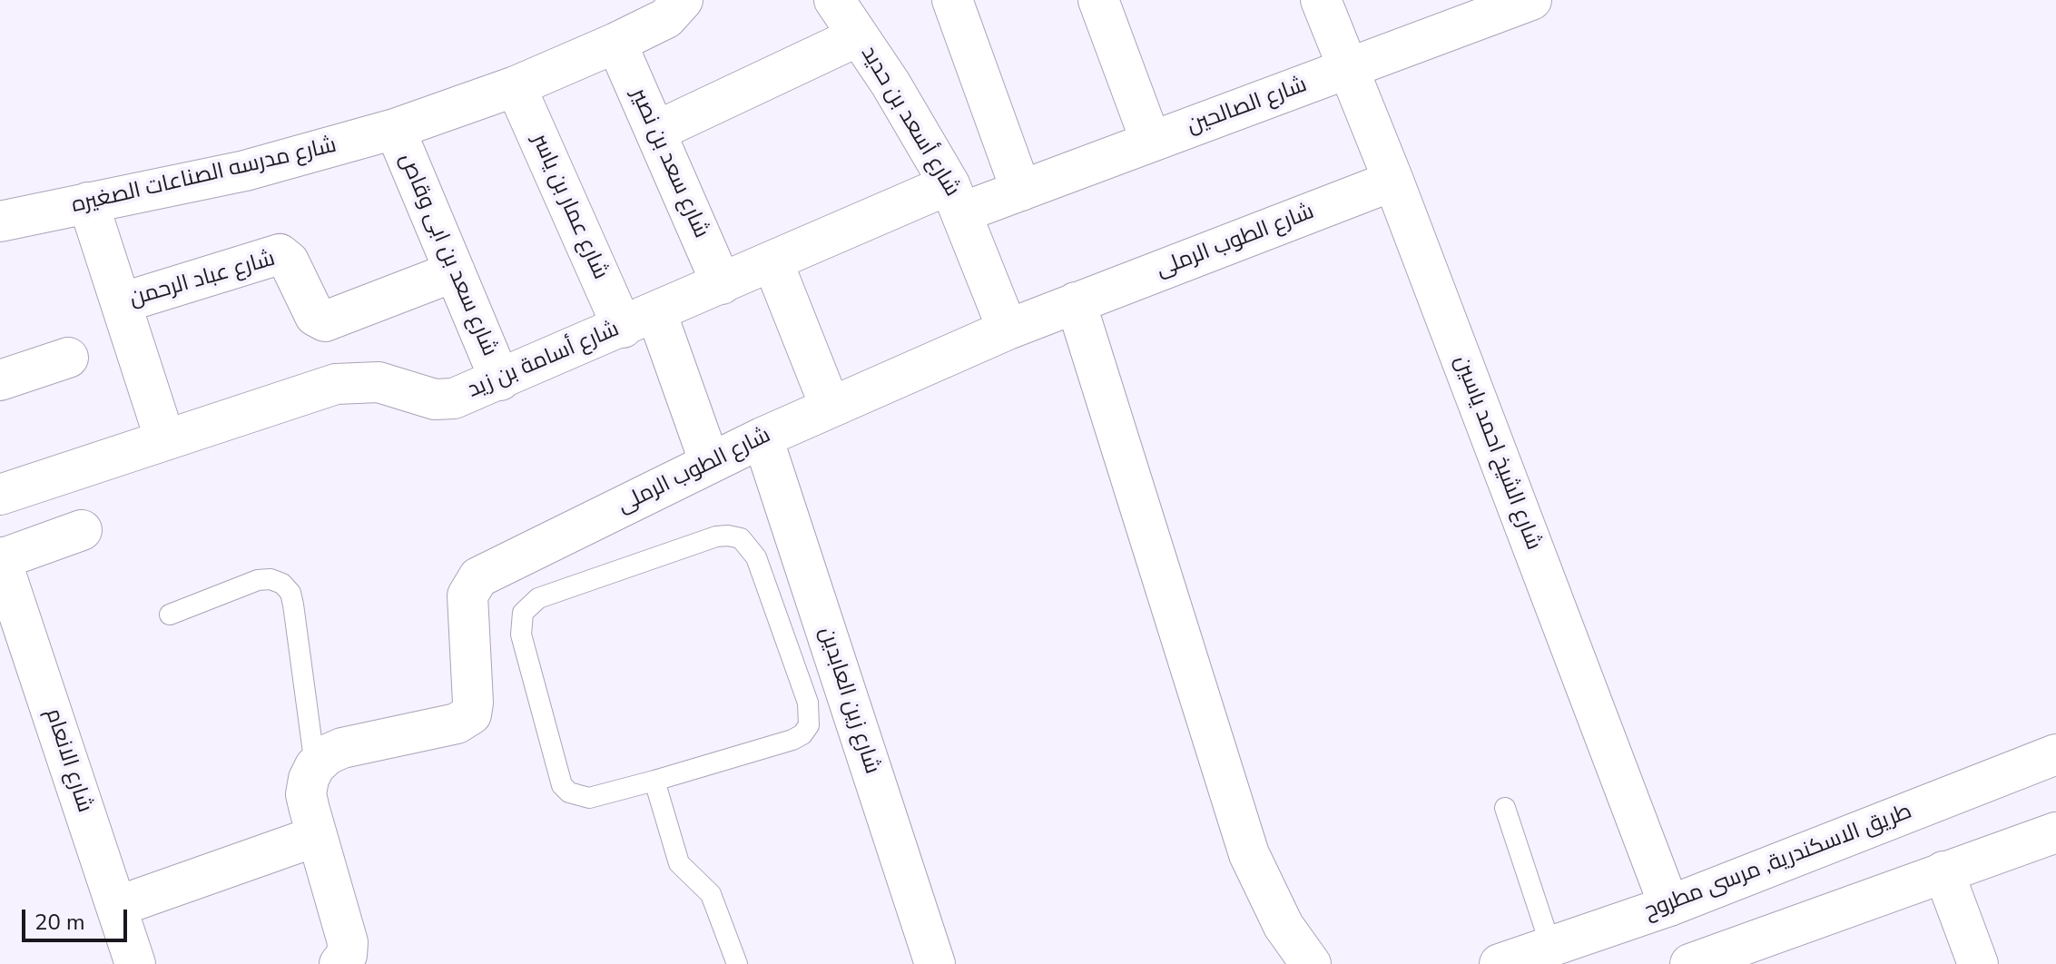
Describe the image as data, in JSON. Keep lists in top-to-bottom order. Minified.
{"streets":{"street":["شارع الصالحين","شارع أسعد بن حديد","شارع سعد بن نصير","شارع مدرسه الصناعات الصغيره","شارع عمار بن ياسر","شارع الطوب الرملى","شارع سعد بن ابى وقاص","شارع عباد الرحمن","شارع أسامة بن زيد","شارع الشيخ احمد ياسين","شارع زين العابدين","شارع الانعام","طريق الاسكندرية, مرسى مطروح"]},"crossings":[["شارع الصالحين","شارع أسعد بن حديد"],["شارع الصالحين","شارع أسامة بن زيد"],["شارع الصالحين","شارع الشيخ احمد ياسين"],["شارع أسعد بن حديد","شارع الطوب الرملى"],["شارع أسعد بن حديد","شارع أسامة بن زيد"],["شارع سعد بن نصير","شارع مدرسه الصناعات الصغيره"],["شارع سعد بن نصير","شارع أسامة بن زيد"],["شارع مدرسه الصناعات الصغيره","شارع عمار بن ياسر"],["شارع مدرسه الصناعات الصغيره","شارع سعد بن ابى وقاص"],["شارع عمار بن ياسر","شارع الطوب الرملى"],["شارع عمار بن ياسر","شارع أسامة بن زيد"],["شارع الطوب الرملى","شارع الشيخ احمد ياسين"],["شارع الطوب الرملى","شارع زين العابدين"],["شارع سعد بن ابى وقاص","شارع عباد الرحمن"],["شارع سعد بن ابى وقاص","شارع أسامة بن زيد"],["شارع الشيخ احمد ياسين","طريق الاسكندرية, مرسى مطروح"]],"scale_bar":"20 m"}
